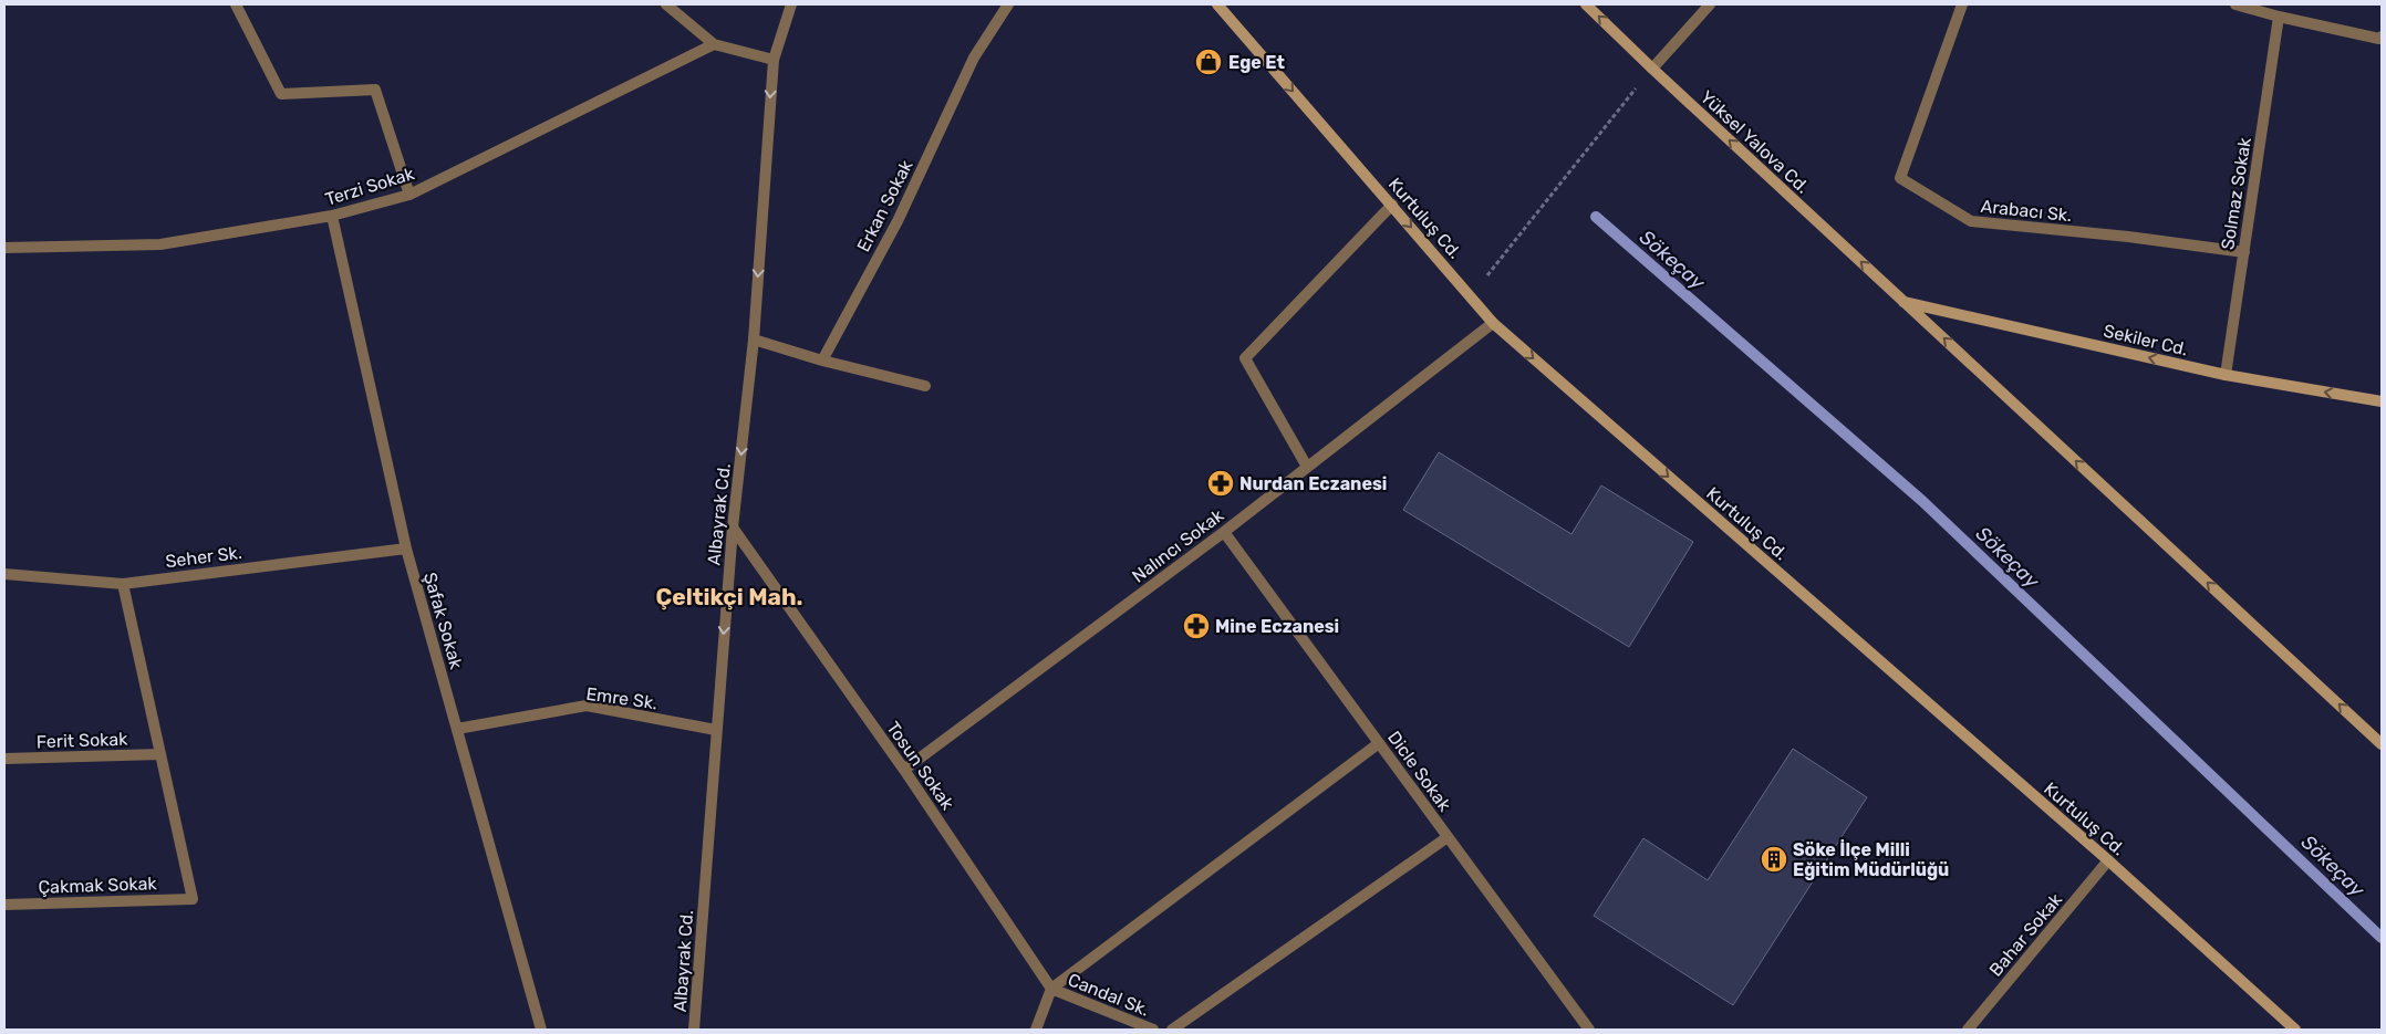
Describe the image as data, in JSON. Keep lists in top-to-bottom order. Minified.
{"streets":{"main road":["Yüksel Yalova Cd.","Kurtuluş Cd.","Sekiler Cd."],"street":["Terzi Sokak","Solmaz Sokak","Erkan Sokak","Arabacı Sk.","Albayrak Cd.","Nalıncı Sokak","Seher Sk.","Şafak Sokak","Emre Sk.","Ferit Sokak","Tosun Sokak","Dicle Sokak","Çakmak Sokak","Bahar Sokak","Candal Sk."]},"crossings":[["Yüksel Yalova Cd.","Sekiler Cd."],["Terzi Sokak","Şafak Sokak"],["Solmaz Sokak","Arabacı Sk."],["Solmaz Sokak","Sekiler Cd."],["Kurtuluş Cd.","Nalıncı Sokak"],["Kurtuluş Cd.","Bahar Sokak"],["Albayrak Cd.","Emre Sk."],["Albayrak Cd.","Tosun Sokak"],["Nalıncı Sokak","Tosun Sokak"],["Nalıncı Sokak","Dicle Sokak"],["Seher Sk.","Şafak Sokak"],["Şafak Sokak","Emre Sk."],["Ferit Sokak","Çakmak Sokak"],["Tosun Sokak","Candal Sk."]],"one_way":["Yüksel Yalova Cd.","Kurtuluş Cd.","Sekiler Cd.","Albayrak Cd."],"districts":["Çeltikçi Mah."],"water":["Sökeçay"],"places":{"shop":["Ege Et"],"pharmacy":["Nurdan Eczanesi","Mine Eczanesi"],"building":["Söke İlçe Milli Eğitim Müdürlüğü"]}}
